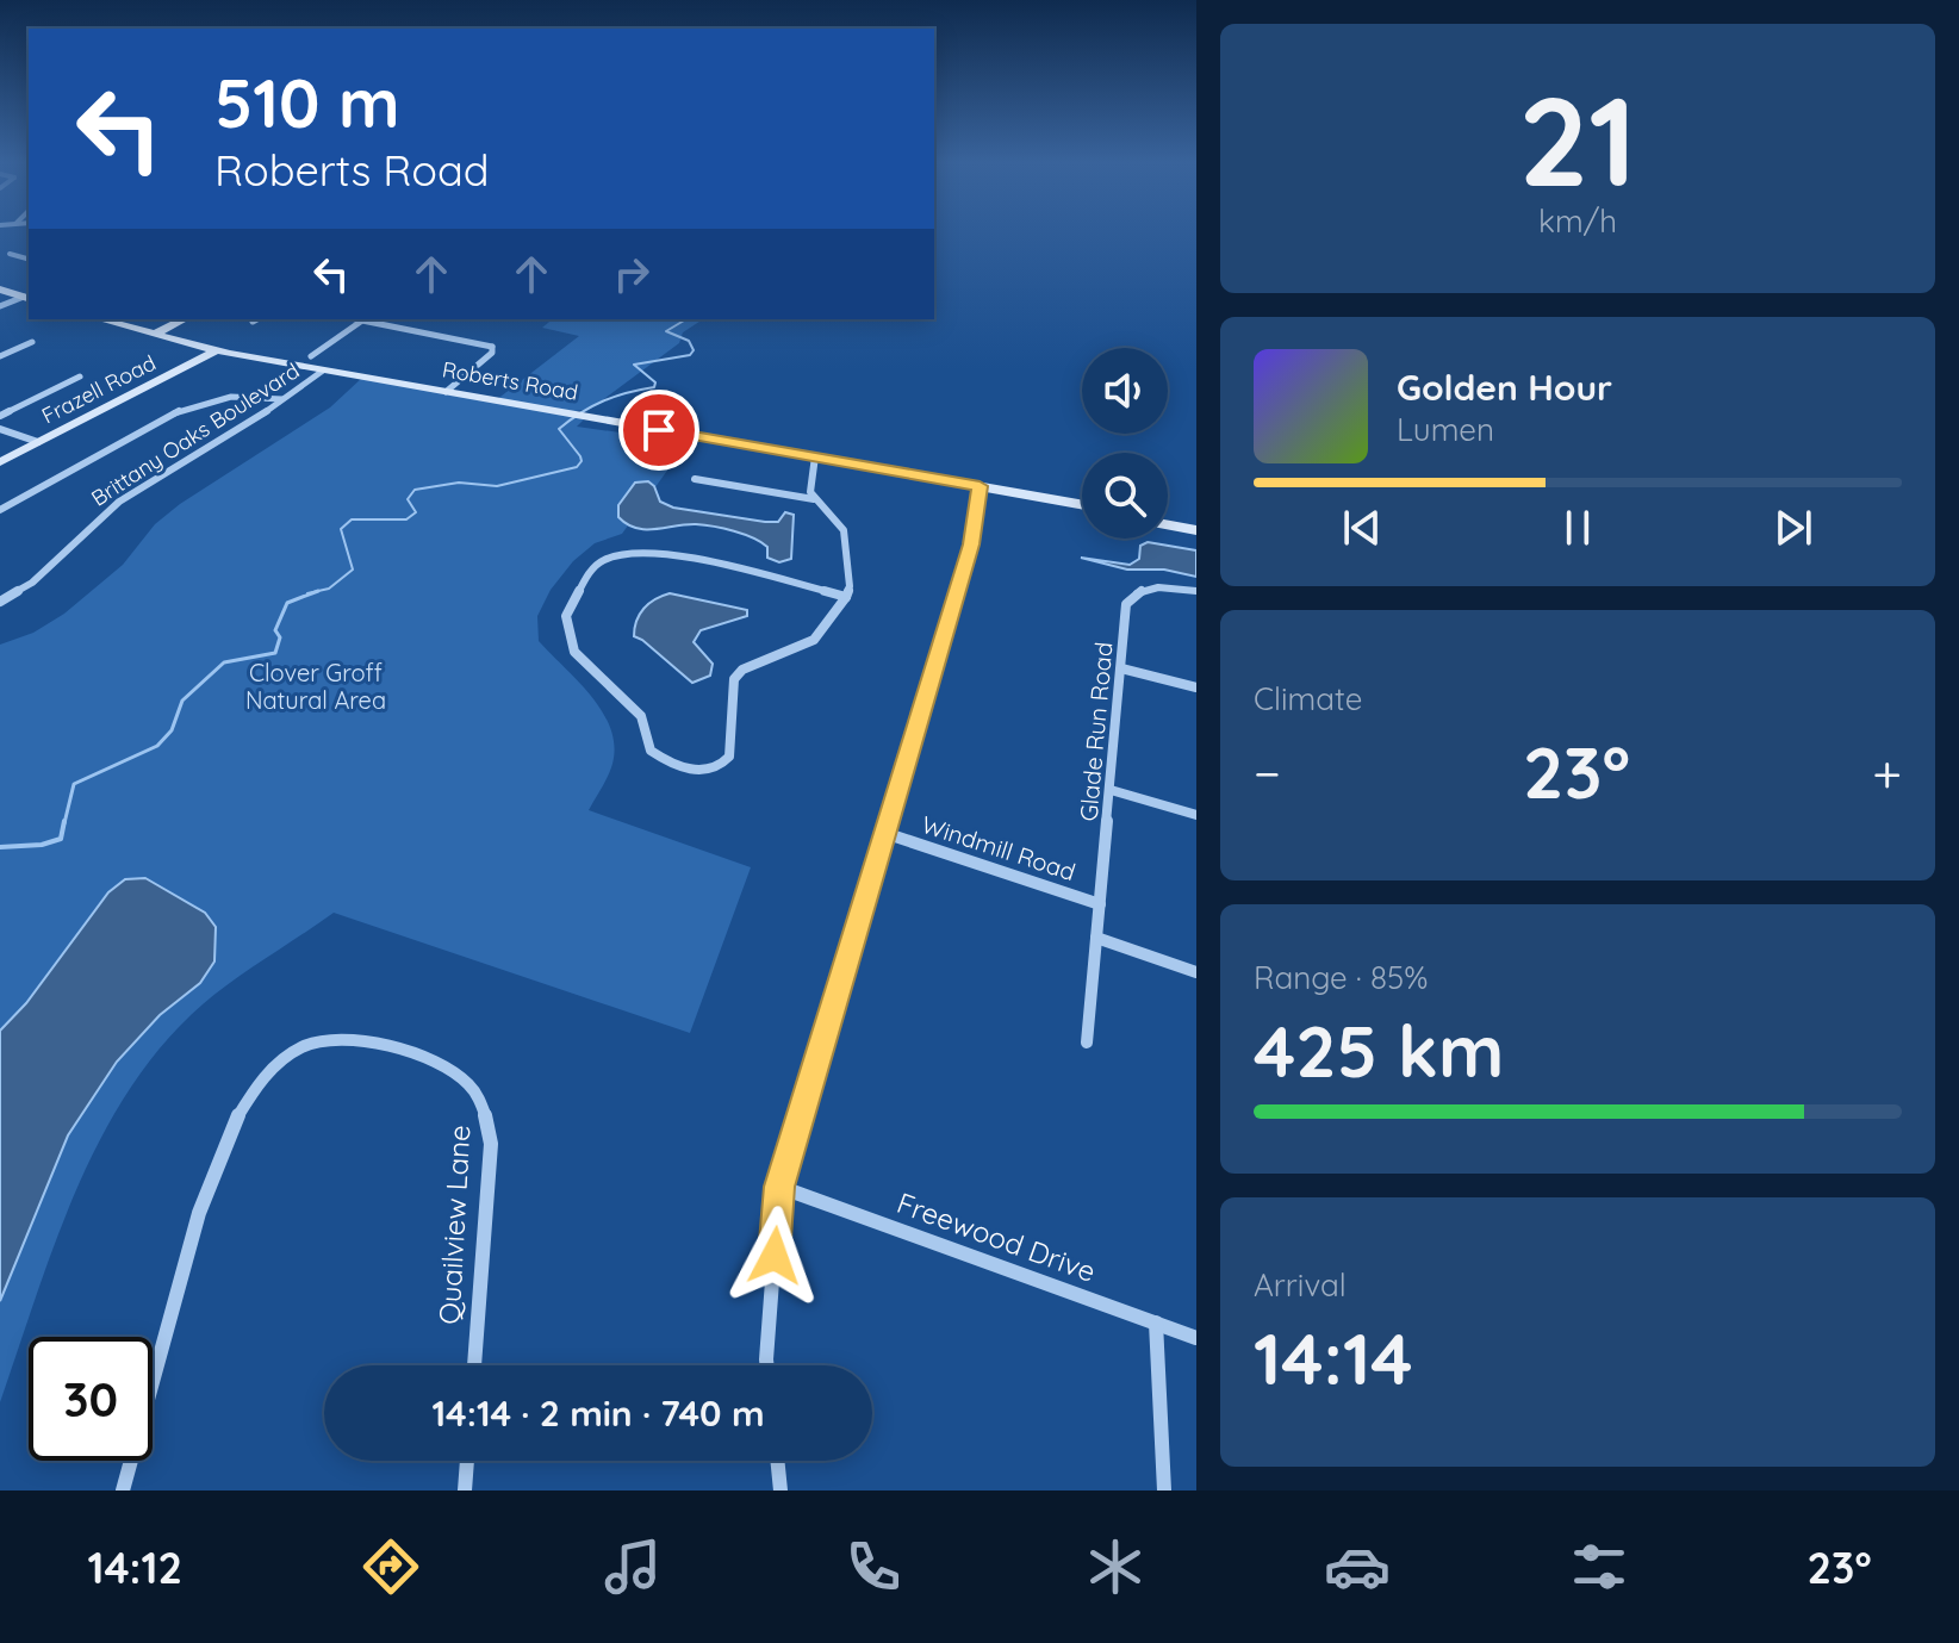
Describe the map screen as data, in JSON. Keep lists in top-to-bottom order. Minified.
{"streets":{"main road":["Roberts Road","Frazell Road"],"street":["Brittany Oaks Boulevard","Glade Run Road","Windmill Road","Quailview Lane","Freewood Drive"]},"crossings":[["Roberts Road","Frazell Road"],["Roberts Road","Brittany Oaks Boulevard"],["Glade Run Road","Windmill Road"]],"parks":["Clover Groff Natural Area"],"page":{"tile":[["21","km/h"],"Climate",["Range · 85%","425 km"],["Arrival","14:14"]],"turn":["510 m","Roberts Road"],"song":["Golden Hour","Lumen"],"heat":["−","23°","+"],"limit":"30","trip":"14:14 · 2 min · 740 m","tabs":["14:12","23°"]}}
